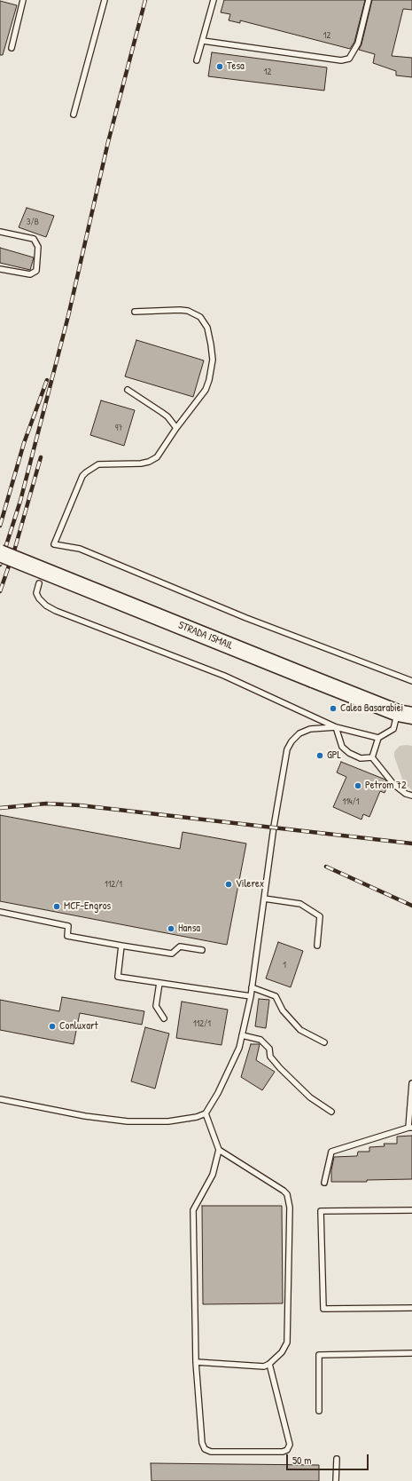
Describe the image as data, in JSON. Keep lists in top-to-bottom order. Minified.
{"streets":{"main road":["STRADA ISMAIL"]},"places":["Tesa","Calea Basarabiei","GPL","Petrom 72","Vilerex","MCF-Engros","Hansa","Conluxart"],"house_numbers":["12","12","3/B","97","114/1","112/1","1","112/1"],"scale_bar":"50 m"}
